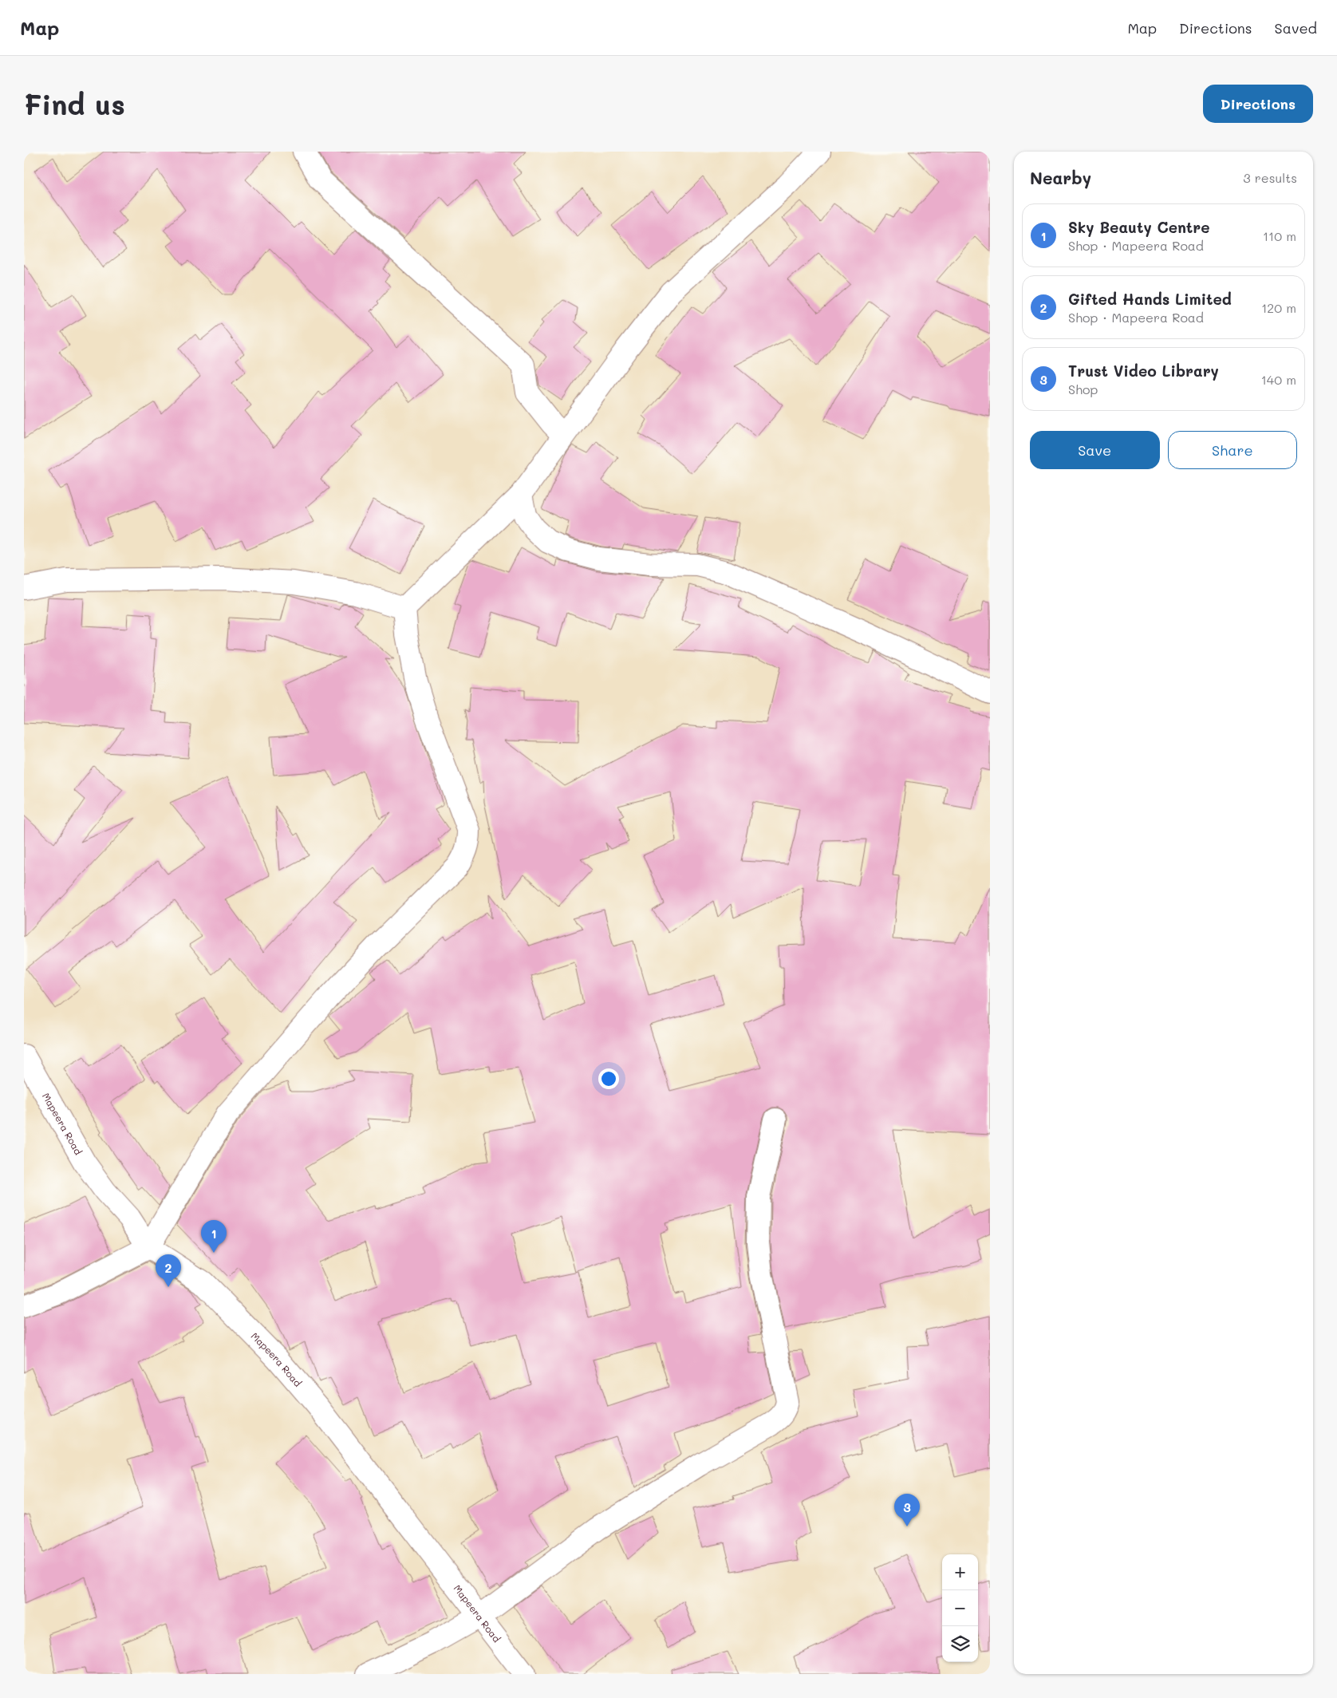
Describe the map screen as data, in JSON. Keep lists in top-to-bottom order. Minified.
{"streets":{"street":["Mapeera Road"]},"page":{"header":"Map","nav":["Map","Directions","Saved"],"buttons":["Directions",["Save","Share"]],"title":"Find us","heading":["Nearby","3 results"],"list":[{"mark":"1","name":"Sky Beauty Centre","note":"Shop · Mapeera Road","value":"110 m"},{"mark":"2","name":"Gifted Hands Limited","note":"Shop · Mapeera Road","value":"120 m"},{"mark":"3","name":"Trust Video Library","note":"Shop","value":"140 m"}],"pins":["1","2","3"],"map_buttons":["+","−"]}}
